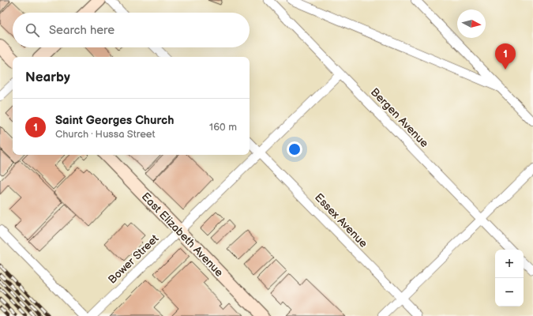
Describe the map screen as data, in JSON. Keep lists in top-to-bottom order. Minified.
{"streets":{"street":["Bergen Avenue","Essex Avenue","East Elizabeth Avenue","Bower Street"]},"crossings":[["Bergen Avenue","Bower Street"],["Essex Avenue","Bower Street"],["East Elizabeth Avenue","Bower Street"]],"north":"right","page":{"search":"Search here","pins":"1","heading":"Nearby","list":[{"mark":"1","name":"Saint Georges Church","note":"Church · Hussa Street","value":"160 m"}],"map_buttons":["+","−"]}}
